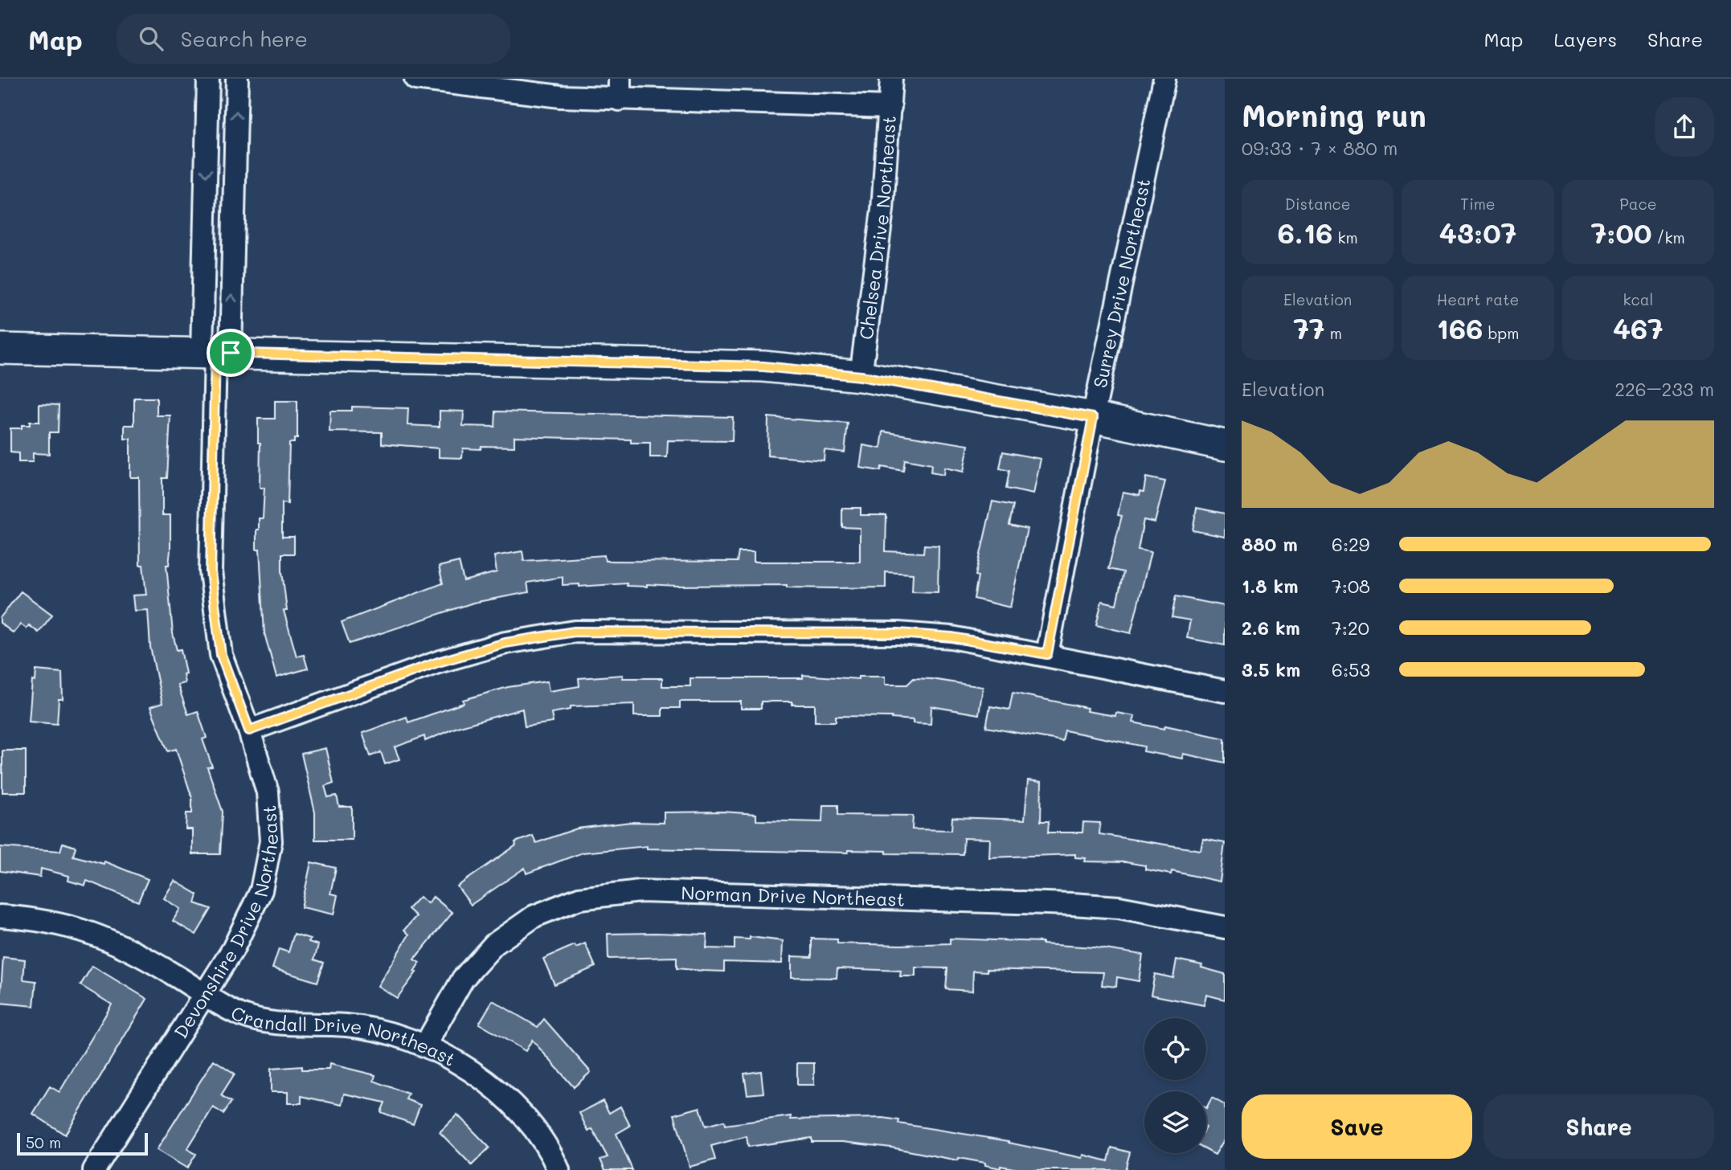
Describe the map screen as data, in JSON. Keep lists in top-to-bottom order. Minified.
{"streets":{"street":["Chelsea Drive Northeast","Surrey Drive Northeast","Norman Drive Northeast","Devonshire Drive Northeast","Crandall Drive Northeast"]},"crossings":[["Norman Drive Northeast","Crandall Drive Northeast"],["Devonshire Drive Northeast","Crandall Drive Northeast"]],"scale_bar":"50 m","page":{"header":"Map","search":"Search here","nav":["Map","Layers","Share"],"heading":["Morning run","09:33 · 7 × 880 m"],"stats":[["Distance","6.16 km"],["Time","43:07"],["Pace","7:00 /km"],["Elevation","77 m"],["Heart rate","166 bpm"],["kcal","467"]],"chart":["Elevation","226–233 m"],"list":[{"name":"880 m","note":"6:29"},{"name":"1.8 km","note":"7:08"},{"name":"2.6 km","note":"7:20"},{"name":"3.5 km","note":"6:53"}],"buttons":["Save","Share"],"scale":"50 m"}}
